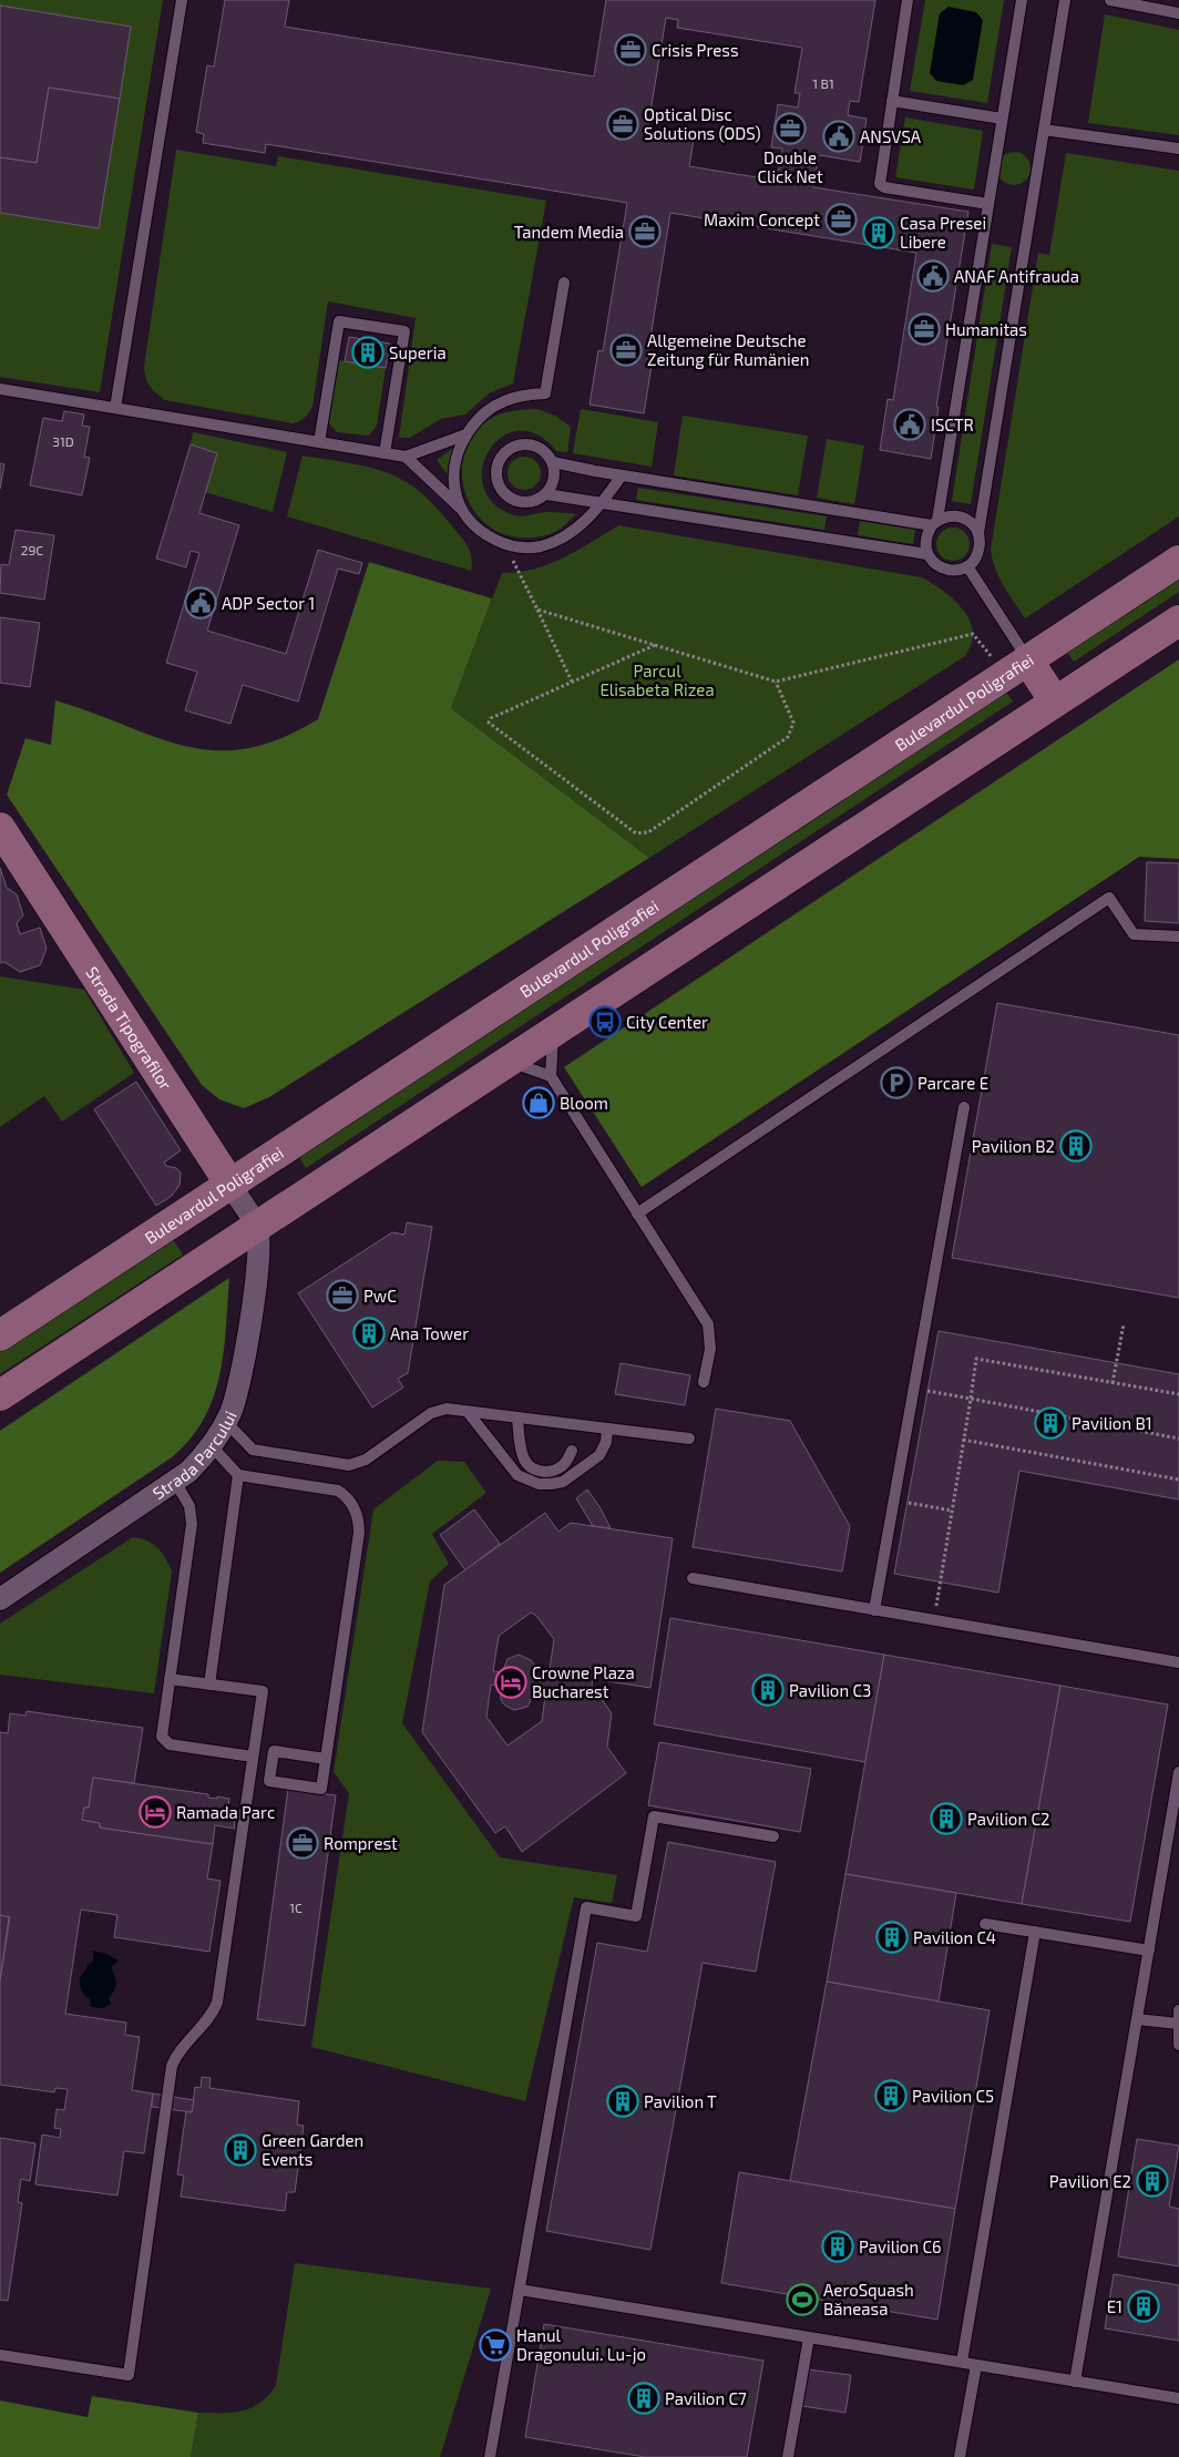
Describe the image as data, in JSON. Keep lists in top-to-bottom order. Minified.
{"streets":{"main road":["Bulevardul Poligrafiei","Strada Tipografilor"],"street":["Strada Parcului"]},"crossings":[["Bulevardul Poligrafiei","Strada Tipografilor"],["Strada Tipografilor","Strada Parcului"]],"parks":["Parcul Elisabeta Rizea"],"places":{"office":["Crisis Press","Optical Disc Solutions (ODS)","Double Click Net","Maxim Concept","Tandem Media","Humanitas","Allgemeine Deutsche Zeitung für Rumänien","PwC","Romprest"],"public building":["ANSVSA","ANAF Antifrauda","ISCTR","ADP Sector 1"],"building":["Casa Presei Libere","Superia","Pavilion B2","Ana Tower","Pavilion B1","Pavilion C3","Pavilion C2","Pavilion C4","Pavilion C5","Pavilion T","Green Garden Events","Pavilion E2","Pavilion C6","E1","Pavilion C7"],"bus stop":["City Center"],"parking":["Parcare E"],"shop":["Bloom"],"hotel":["Crowne Plaza Bucharest","Ramada Parc"],"sports":["AeroSquash Băneasa"],"supermarket":["Hanul Dragonului. Lu-jo"]},"house_numbers":["1 B1","31D","29C","1C"]}
